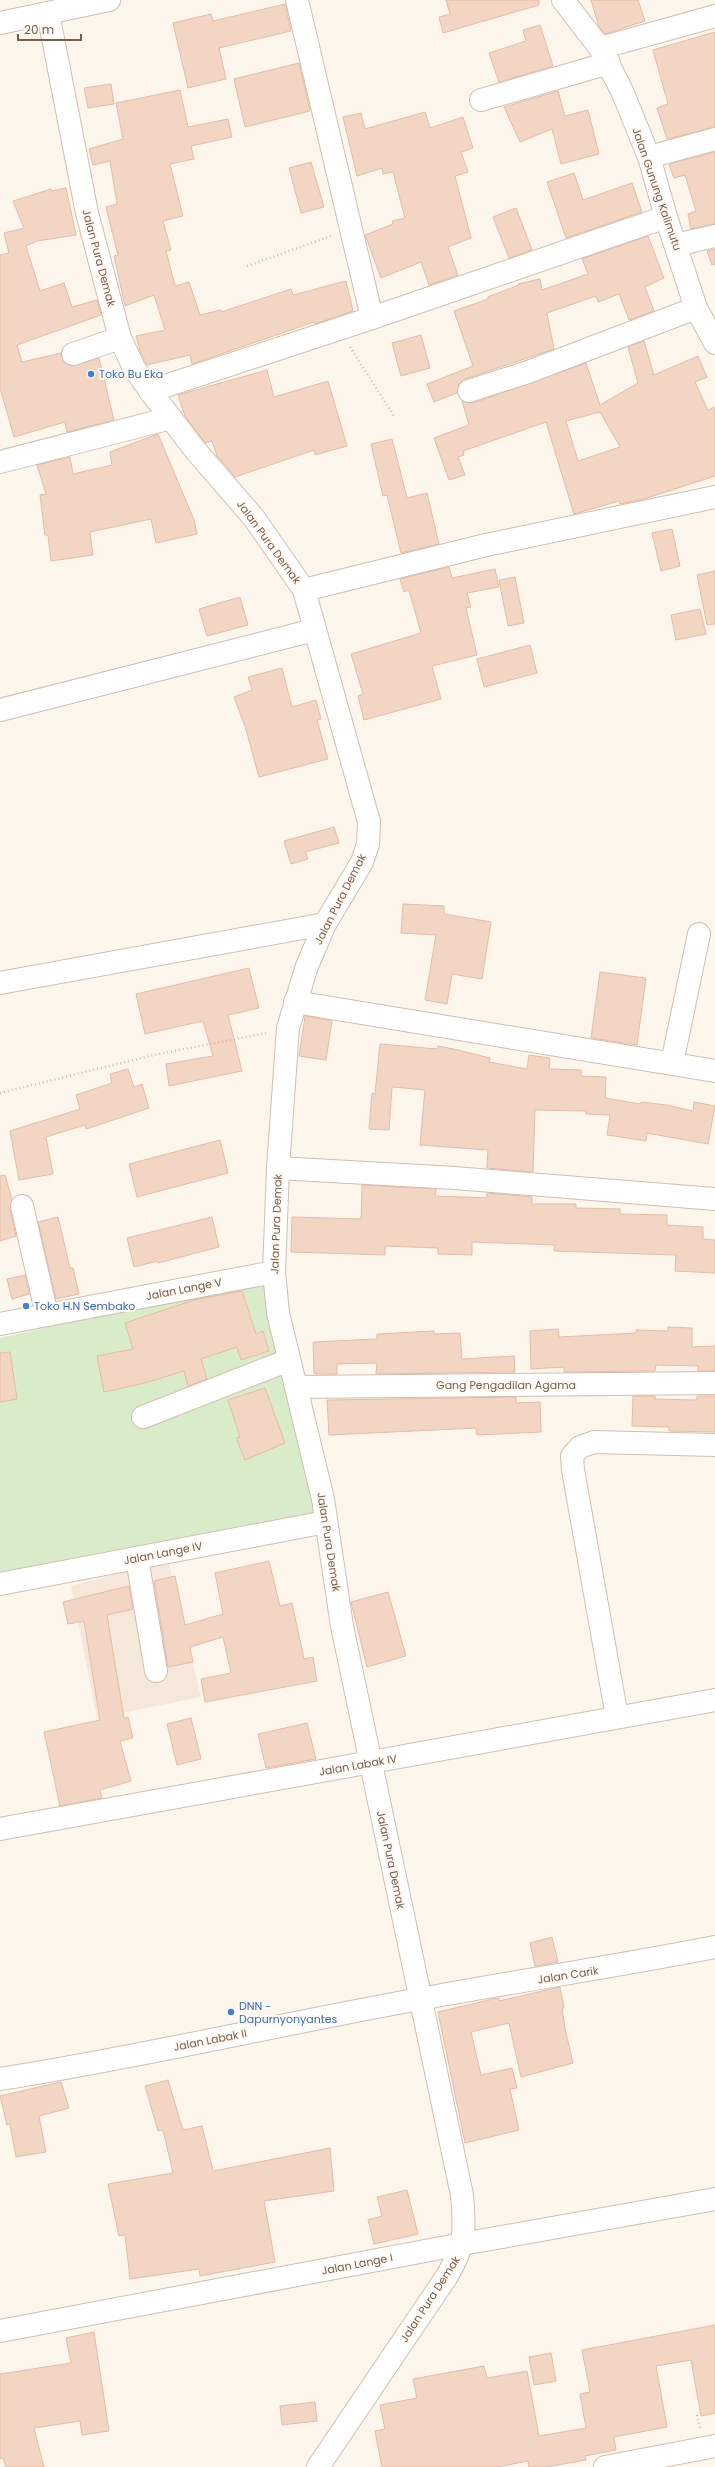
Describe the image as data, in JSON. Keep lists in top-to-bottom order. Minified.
{"streets":{"street":["Jalan Gunung Kalimutu","Jalan Pura Demak","Jalan Lange V","Gang Pengadilan Agama","Jalan Lange IV","Jalan Labak IV","Jalan Carik","Jalan Labak II","Jalan Lange I"]},"crossings":[["Jalan Pura Demak","Jalan Lange V"],["Jalan Pura Demak","Gang Pengadilan Agama"],["Jalan Pura Demak","Jalan Lange IV"],["Jalan Pura Demak","Jalan Labak IV"],["Jalan Pura Demak","Jalan Carik"],["Jalan Pura Demak","Jalan Labak II"],["Jalan Pura Demak","Jalan Lange I"],["Jalan Carik","Jalan Labak II"]],"places":["Toko Bu Eka","Toko H.N Sembako","DNN - Dapurnyonyantes"],"scale_bar":"20 m"}
